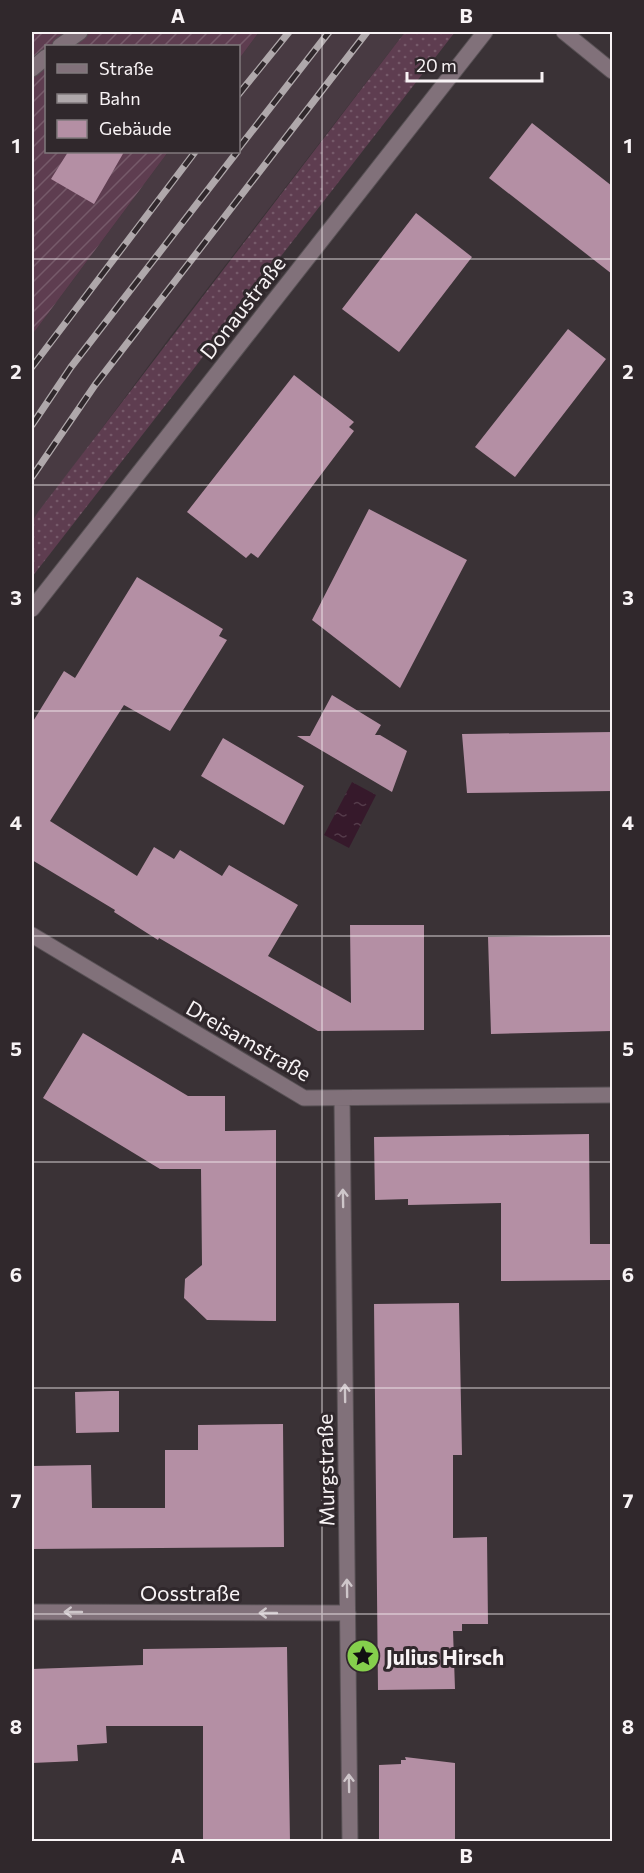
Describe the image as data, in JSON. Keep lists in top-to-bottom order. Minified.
{"streets":{"street":["Donaustraße","Dreisamstraße","Murgstraße","Oosstraße"]},"crossings":[["Dreisamstraße","Murgstraße"],["Murgstraße","Oosstraße"]],"one_way":["Murgstraße","Oosstraße"],"places":{"place":["Julius Hirsch"]},"legend":["Straße","Bahn","Gebäude"],"scale_bar":"20 m","grid":{"columns":["A","B"],"rows":["1","2","3","4","5","6","7","8"]}}
